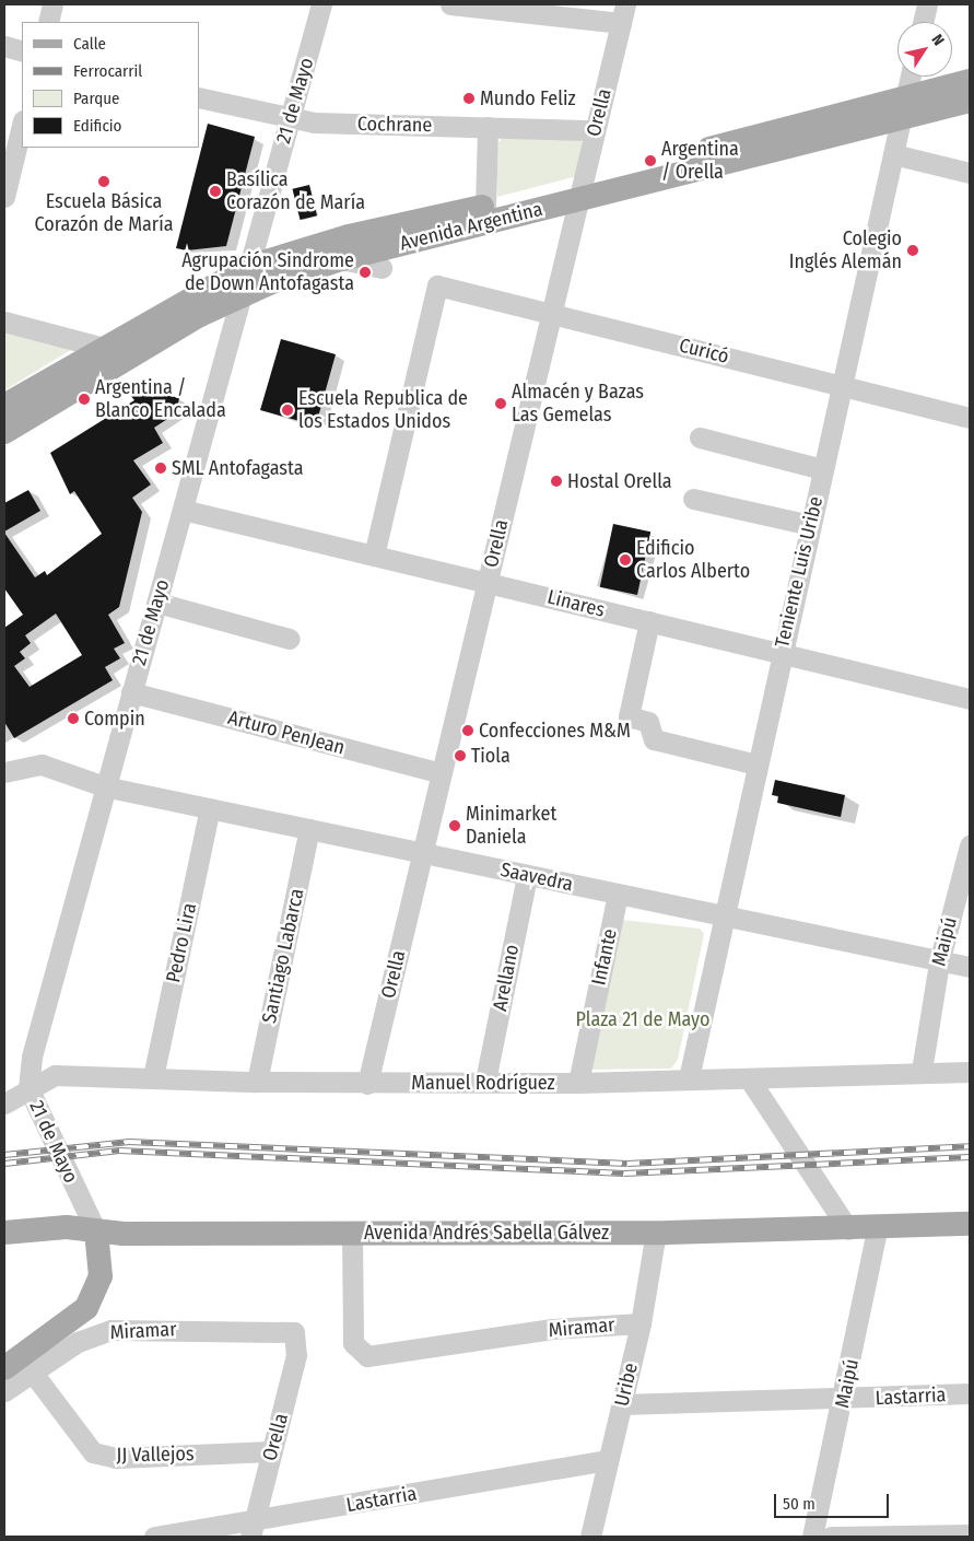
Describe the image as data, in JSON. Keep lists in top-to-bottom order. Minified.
{"streets":{"main road":["Avenida Argentina","Avenida Andrés Sabella Gálvez"],"street":["21 de Mayo","Orella","Cochrane","Curicó","Teniente Luis Uribe","Linares","Arturo PenJean","Saavedra","Maipú","Pedro Lira","Santiago Labarca","Infante","Arellano","Manuel Rodríguez","Miramar","Uribe","Lastarria","JJ Vallejos"]},"crossings":[["21 de Mayo","Cochrane"],["21 de Mayo","Avenida Argentina"],["21 de Mayo","Linares"],["21 de Mayo","Arturo PenJean"],["21 de Mayo","Saavedra"],["21 de Mayo","Manuel Rodríguez"],["21 de Mayo","Avenida Andrés Sabella Gálvez"],["Orella","Cochrane"],["Orella","Avenida Argentina"],["Orella","Curicó"],["Orella","Linares"],["Orella","Arturo PenJean"],["Orella","Saavedra"],["Orella","Manuel Rodríguez"],["Orella","Miramar"],["Orella","Lastarria"],["Orella","JJ Vallejos"],["Avenida Argentina","Teniente Luis Uribe"],["Curicó","Teniente Luis Uribe"],["Curicó","Linares"],["Teniente Luis Uribe","Linares"],["Teniente Luis Uribe","Saavedra"],["Teniente Luis Uribe","Manuel Rodríguez"],["Saavedra","Maipú"],["Saavedra","Pedro Lira"],["Saavedra","Santiago Labarca"],["Saavedra","Infante"],["Saavedra","Arellano"],["Maipú","Manuel Rodríguez"],["Maipú","Avenida Andrés Sabella Gálvez"],["Maipú","Lastarria"],["Pedro Lira","Manuel Rodríguez"],["Santiago Labarca","Manuel Rodríguez"],["Infante","Manuel Rodríguez"],["Arellano","Manuel Rodríguez"],["Avenida Andrés Sabella Gálvez","Miramar"],["Avenida Andrés Sabella Gálvez","Uribe"],["Miramar","Uribe"],["Miramar","JJ Vallejos"],["Uribe","Lastarria"]],"parks":["Plaza 21 de Mayo"],"places":["Mundo Feliz","Argentina / Orella","Escuela Básica Corazón de María","Basílica Corazón de María","Colegio Inglés Alemán","Agrupación Sindrome de Down Antofagasta","Argentina / Blanco Encalada","Almacén y Bazas Las Gemelas","Escuela Republica de los Estados Unidos","SML Antofagasta","Hostal Orella","Edificio Carlos Alberto","Compin","Confecciones M&M","Tiola","Minimarket Daniela"],"legend":["Calle","Ferrocarril","Parque","Edificio"],"scale_bar":"50 m","north":"top right"}
